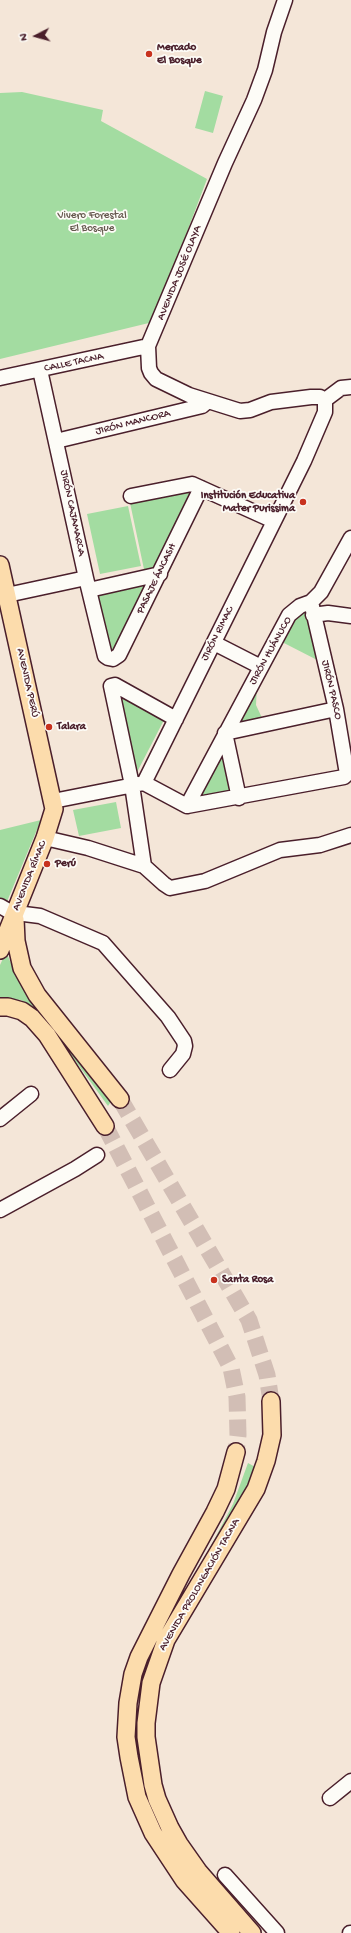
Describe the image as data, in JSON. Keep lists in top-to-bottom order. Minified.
{"streets":{"main road":["AVENIDA PERÚ","AVENIDA RÍMAC","AVENIDA PROLONGACIÓN TACNA"],"street":["AVENIDA JOSÉ OLAYA","CALLE TACNA","JIRÓN MANCORA","JIRÓN CAJAMARCA","PASAJE ÁNCASH","JIRÓN RIMAC","JIRÓN HUÁNUCO","JIRÓN PASCO"]},"crossings":[["AVENIDA JOSÉ OLAYA","CALLE TACNA"],["AVENIDA JOSÉ OLAYA","JIRÓN MANCORA"],["AVENIDA JOSÉ OLAYA","JIRÓN RIMAC"],["CALLE TACNA","JIRÓN CAJAMARCA"],["JIRÓN MANCORA","JIRÓN CAJAMARCA"],["JIRÓN CAJAMARCA","PASAJE ÁNCASH"],["JIRÓN HUÁNUCO","JIRÓN PASCO"],["AVENIDA PERÚ","AVENIDA RÍMAC"]],"parks":["Vivero Forestal El Bosque"],"places":["Mercado El Bosque","Institución Educativa Mater Purissima","Talara","Perú","Santa Rosa"],"north":"left"}
